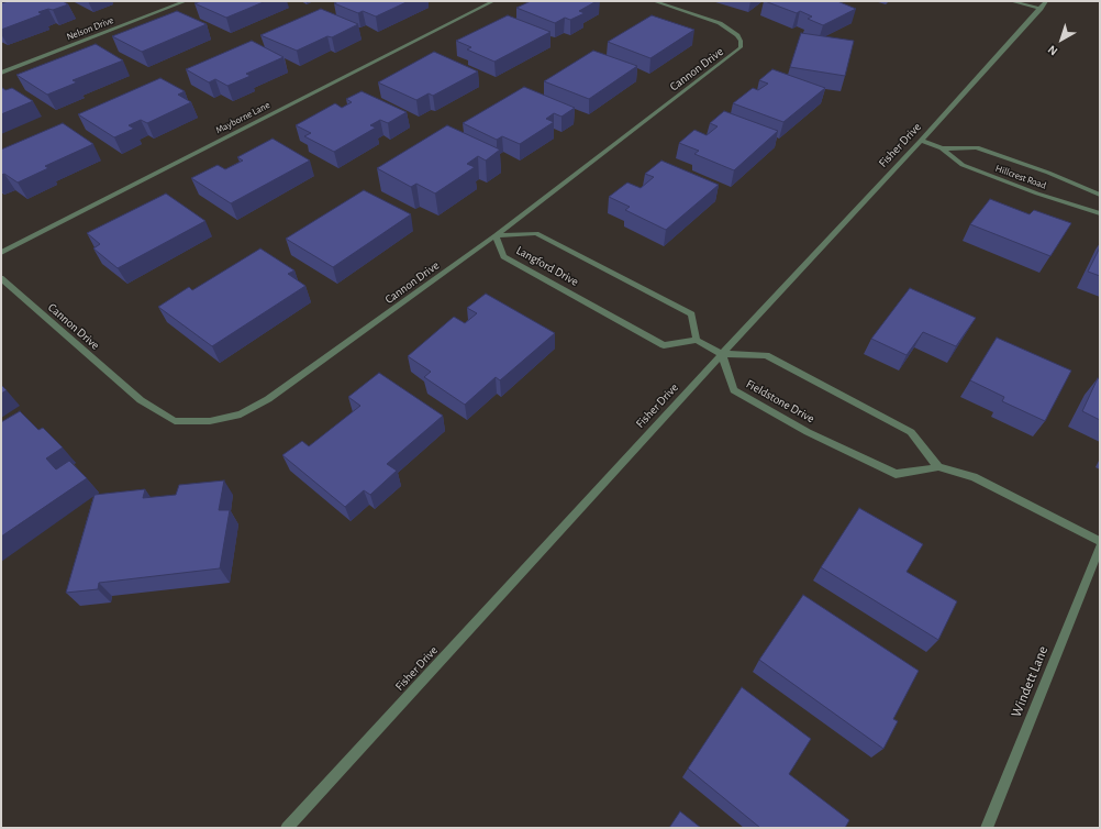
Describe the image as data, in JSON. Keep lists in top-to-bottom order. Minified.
{"streets":{"street":["Nelson Drive","Cannon Drive","Mayborne Lane","Fisher Drive","Hillcrest Road","Langford Drive","Fieldstone Drive","Windett Lane"]},"crossings":[["Cannon Drive","Langford Drive"],["Fisher Drive","Hillcrest Road"],["Fisher Drive","Fieldstone Drive"]],"north":"bottom left"}
